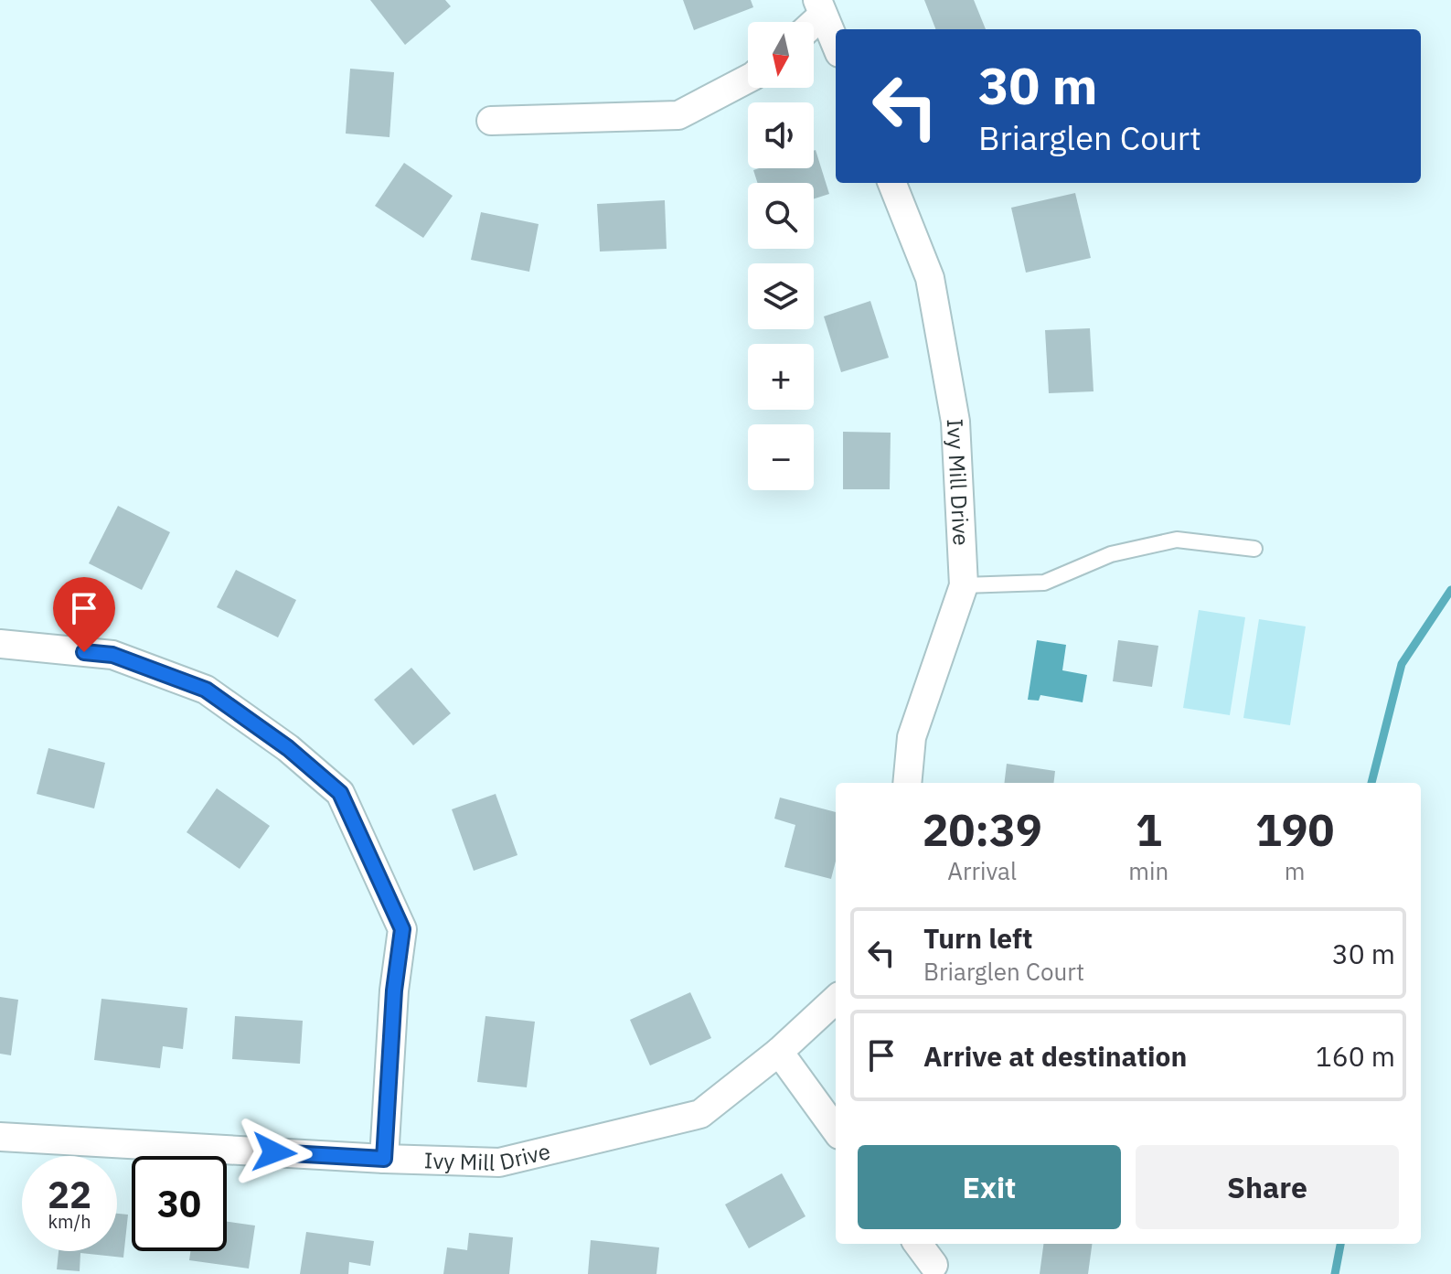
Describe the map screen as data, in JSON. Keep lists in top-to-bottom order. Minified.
{"streets":{"street":["Ivy Mill Drive"]},"north":"bottom","page":{"map_buttons":["+","−"],"turn":["30 m","Briarglen Court"],"eta":["20:39","Arrival","1","min","190","m"],"list":[{"name":"Turn left","note":"Briarglen Court","value":"30 m"},{"name":"Arrive at destination","value":"160 m"}],"buttons":["Exit","Share"],"speed":"22 km/h","limit":"30"}}
